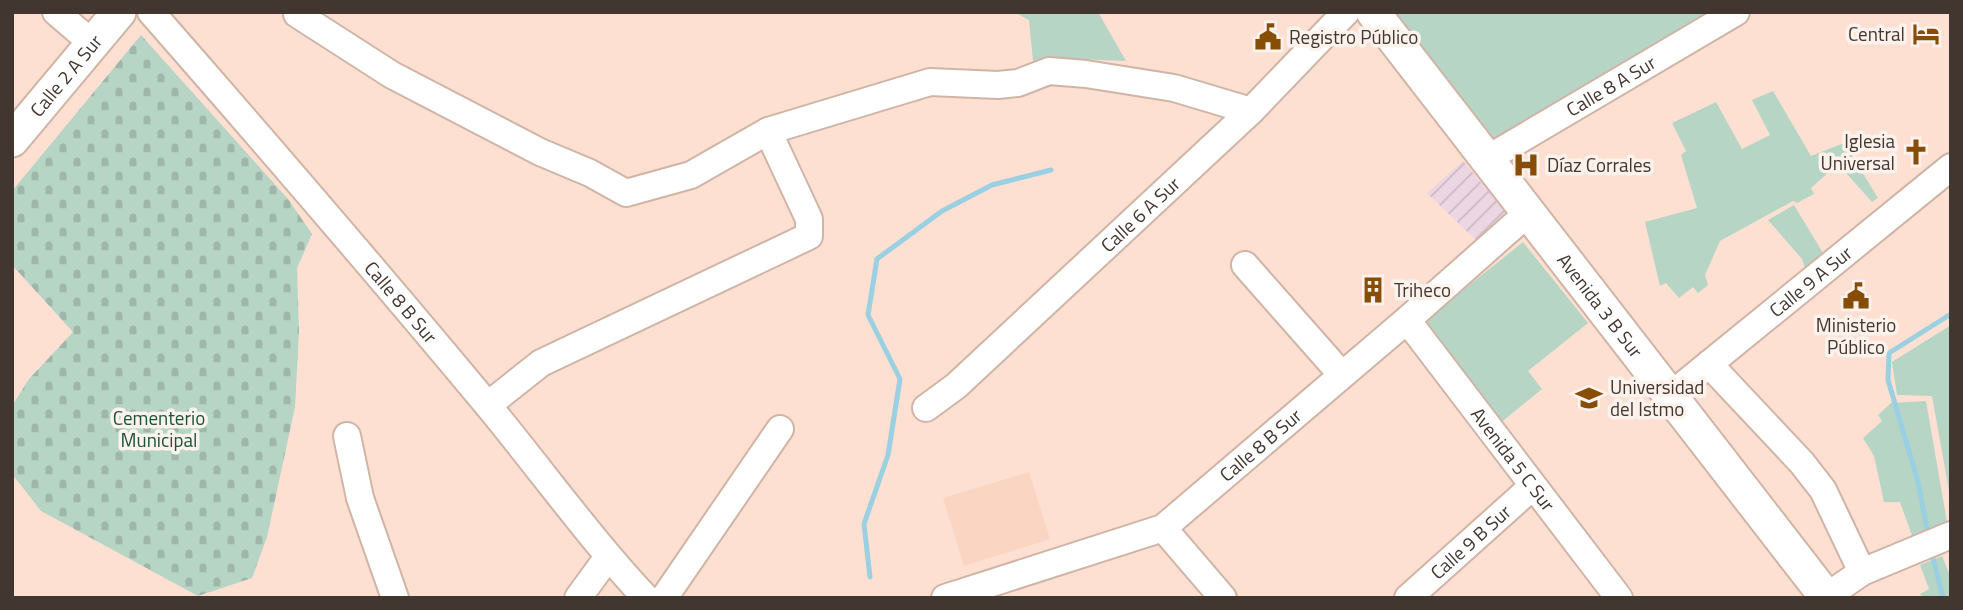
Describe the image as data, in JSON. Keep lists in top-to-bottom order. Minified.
{"streets":{"main road":["Calle 2 A Sur","Avenida 3 B Sur"],"street":["Calle 8 A Sur","Calle 6 A Sur","Calle 9 A Sur","Calle 8 B Sur","Avenida 5 C Sur","Calle 9 B Sur"]},"crossings":[["Calle 8 A Sur","Avenida 3 B Sur"],["Calle 9 A Sur","Avenida 3 B Sur"],["Calle 8 B Sur","Avenida 3 B Sur"],["Calle 8 B Sur","Avenida 5 C Sur"],["Avenida 5 C Sur","Calle 9 B Sur"]],"parks":["Cementerio Municipal"],"places":{"hotel":["Central"],"public building":["Registro Público","Ministerio Público"],"church":["Iglesia Universal"],"hospital":["Díaz Corrales"],"building":["Triheco"],"school or university":["Universidad del Istmo"]}}
